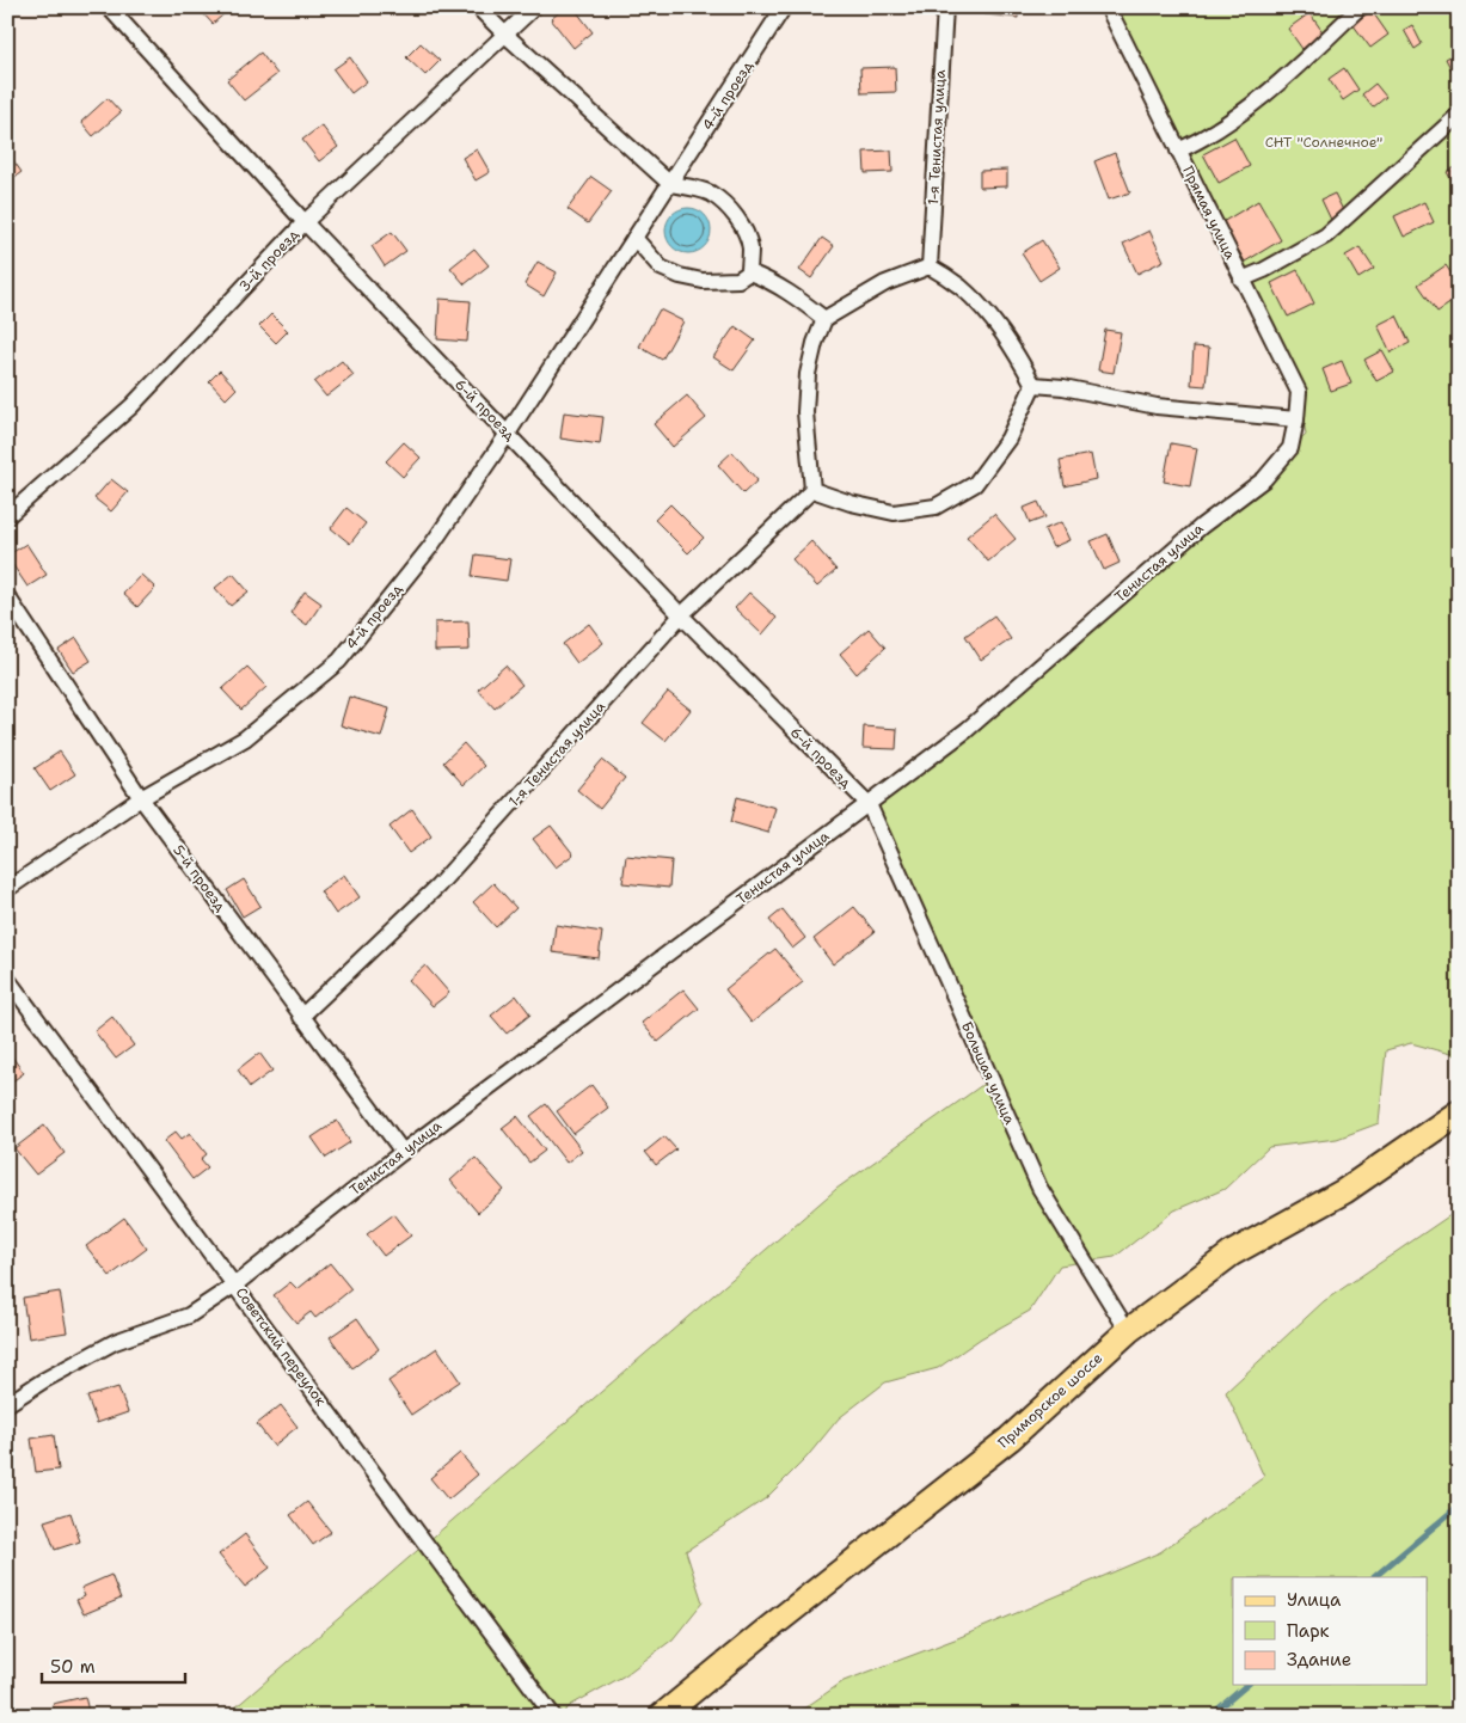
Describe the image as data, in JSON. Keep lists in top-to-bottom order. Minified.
{"streets":{"main road":["Приморское шоссе"],"street":["4-й проезд","1-я Тенистая улица","Прямая улица","3-й проезд","6-й проезд","Тенистая улица","5-й проезд","Большая улица","Советский переулок"]},"crossings":[["4-й проезд","6-й проезд"],["4-й проезд","5-й проезд"],["1-я Тенистая улица","6-й проезд"],["1-я Тенистая улица","5-й проезд"],["Прямая улица","Тенистая улица"],["3-й проезд","6-й проезд"],["6-й проезд","Тенистая улица"],["6-й проезд","Большая улица"],["Тенистая улица","5-й проезд"],["Тенистая улица","Большая улица"],["Тенистая улица","Советский переулок"],["Большая улица","Приморское шоссе"]],"parks":["СНТ \"Солнечное\""],"legend":["Улица","Парк","Здание"],"scale_bar":"50 m"}
